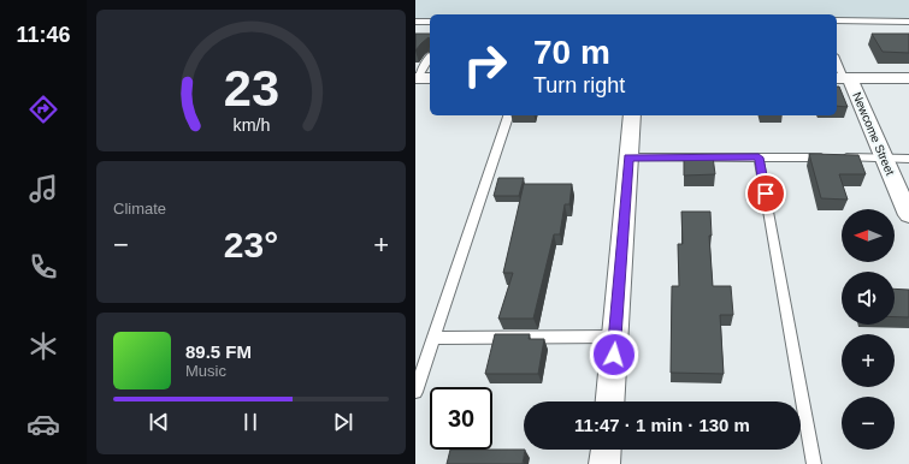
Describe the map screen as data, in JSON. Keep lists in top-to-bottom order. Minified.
{"streets":{"street":["Newcome Street"]},"north":"left","page":{"tabs":"11:46","turn":["70 m","Turn right"],"tile":"Climate","map_buttons":["+","−"],"heat":["−","23°","+"],"song":["89.5 FM","Music"],"limit":"30","trip":"11:47 · 1 min · 130 m","gauge":["23","km/h"]}}
